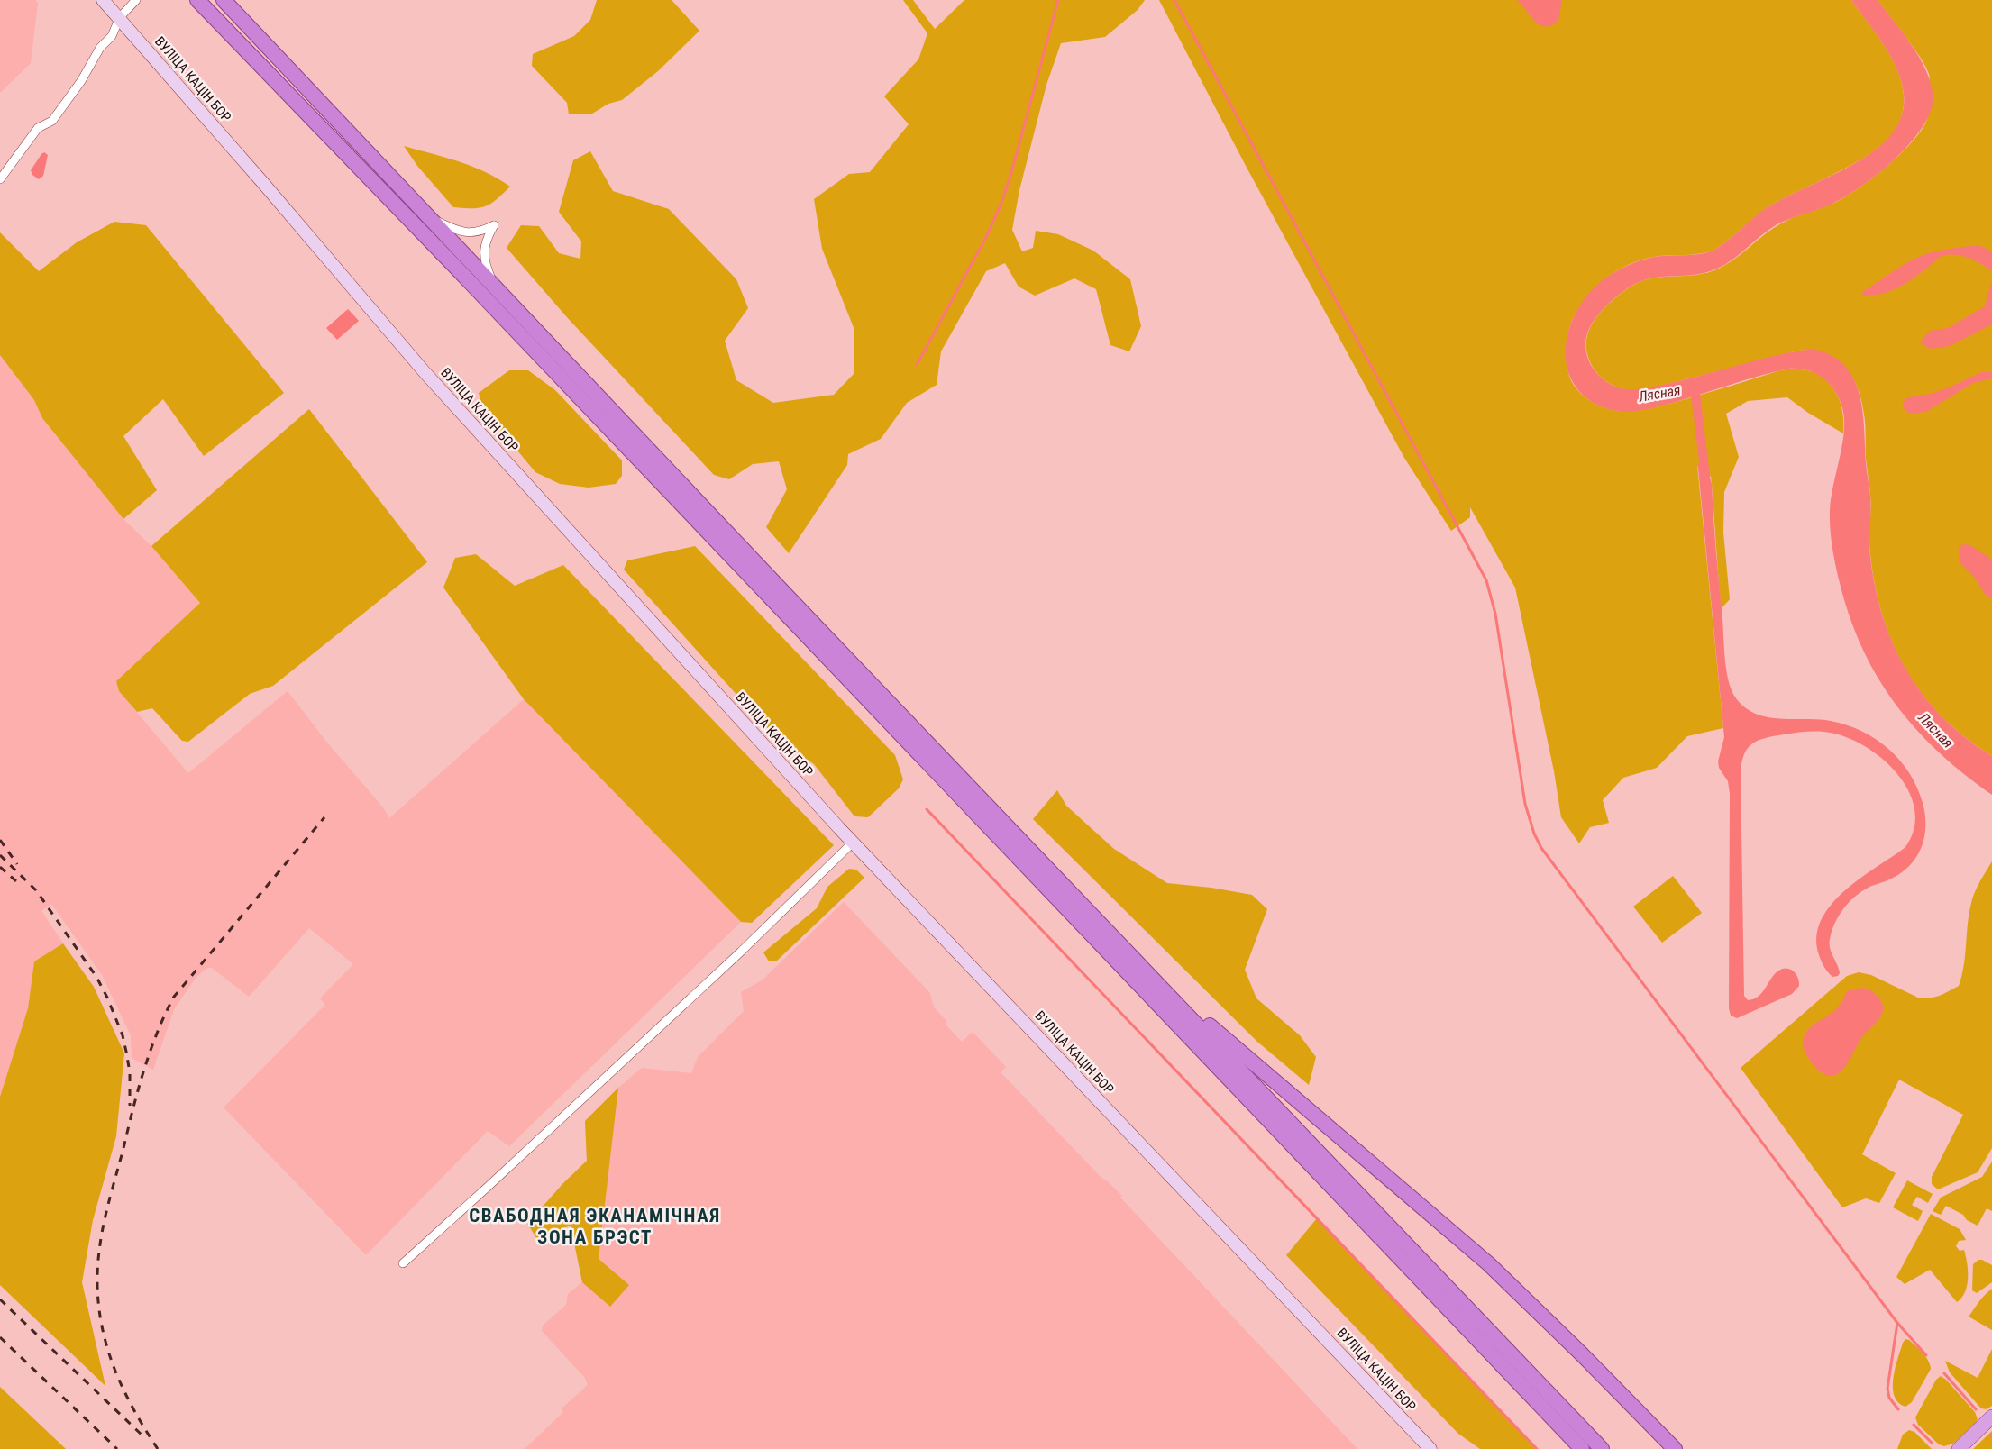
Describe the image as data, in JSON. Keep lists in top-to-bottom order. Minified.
{"streets":{"main road":["ВУЛІЦА КАЦІН БОР"]},"districts":["СВАБОДНАЯ ЭКАНАМІЧНАЯ ЗОНА БРЭСТ"],"water":["Лясная"]}
